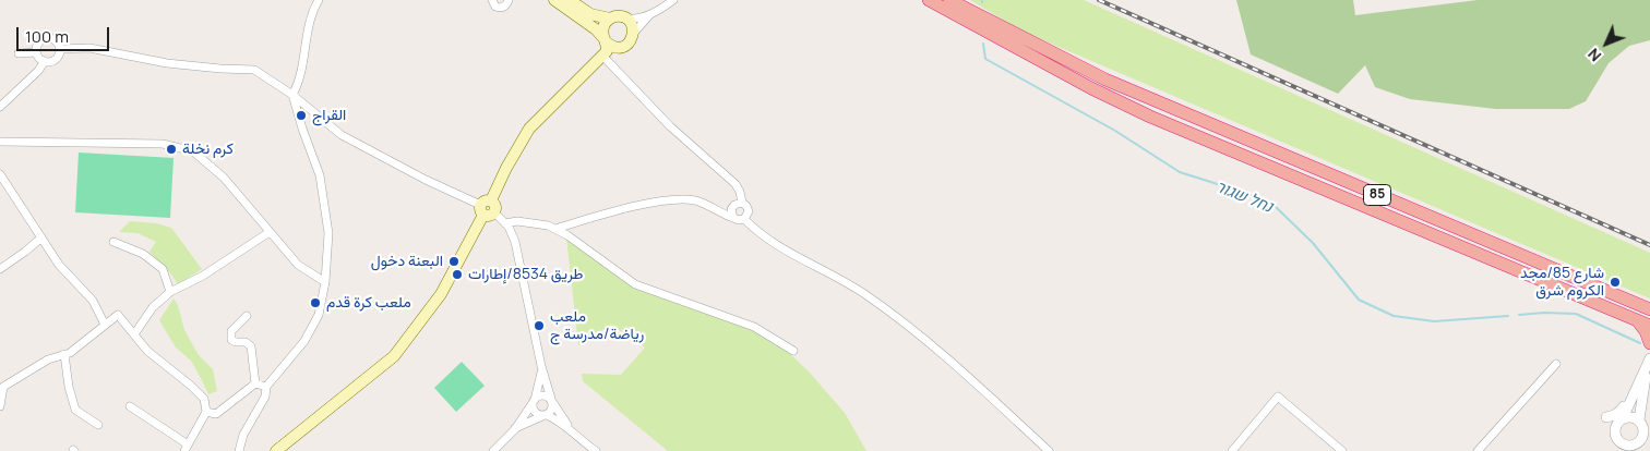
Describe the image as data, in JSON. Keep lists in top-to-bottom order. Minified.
{"streets":{"highway":["85"]},"water":["נחל שגור"],"places":["القراج","كرم نخلة","البعنة دخول","طريق 8534/إطارات","شارع 85/مجد الكروم شرق","ملعب كرة قدم","ملعب رياضة/مدرسة ج"],"scale_bar":"100 m","north":"bottom left"}
